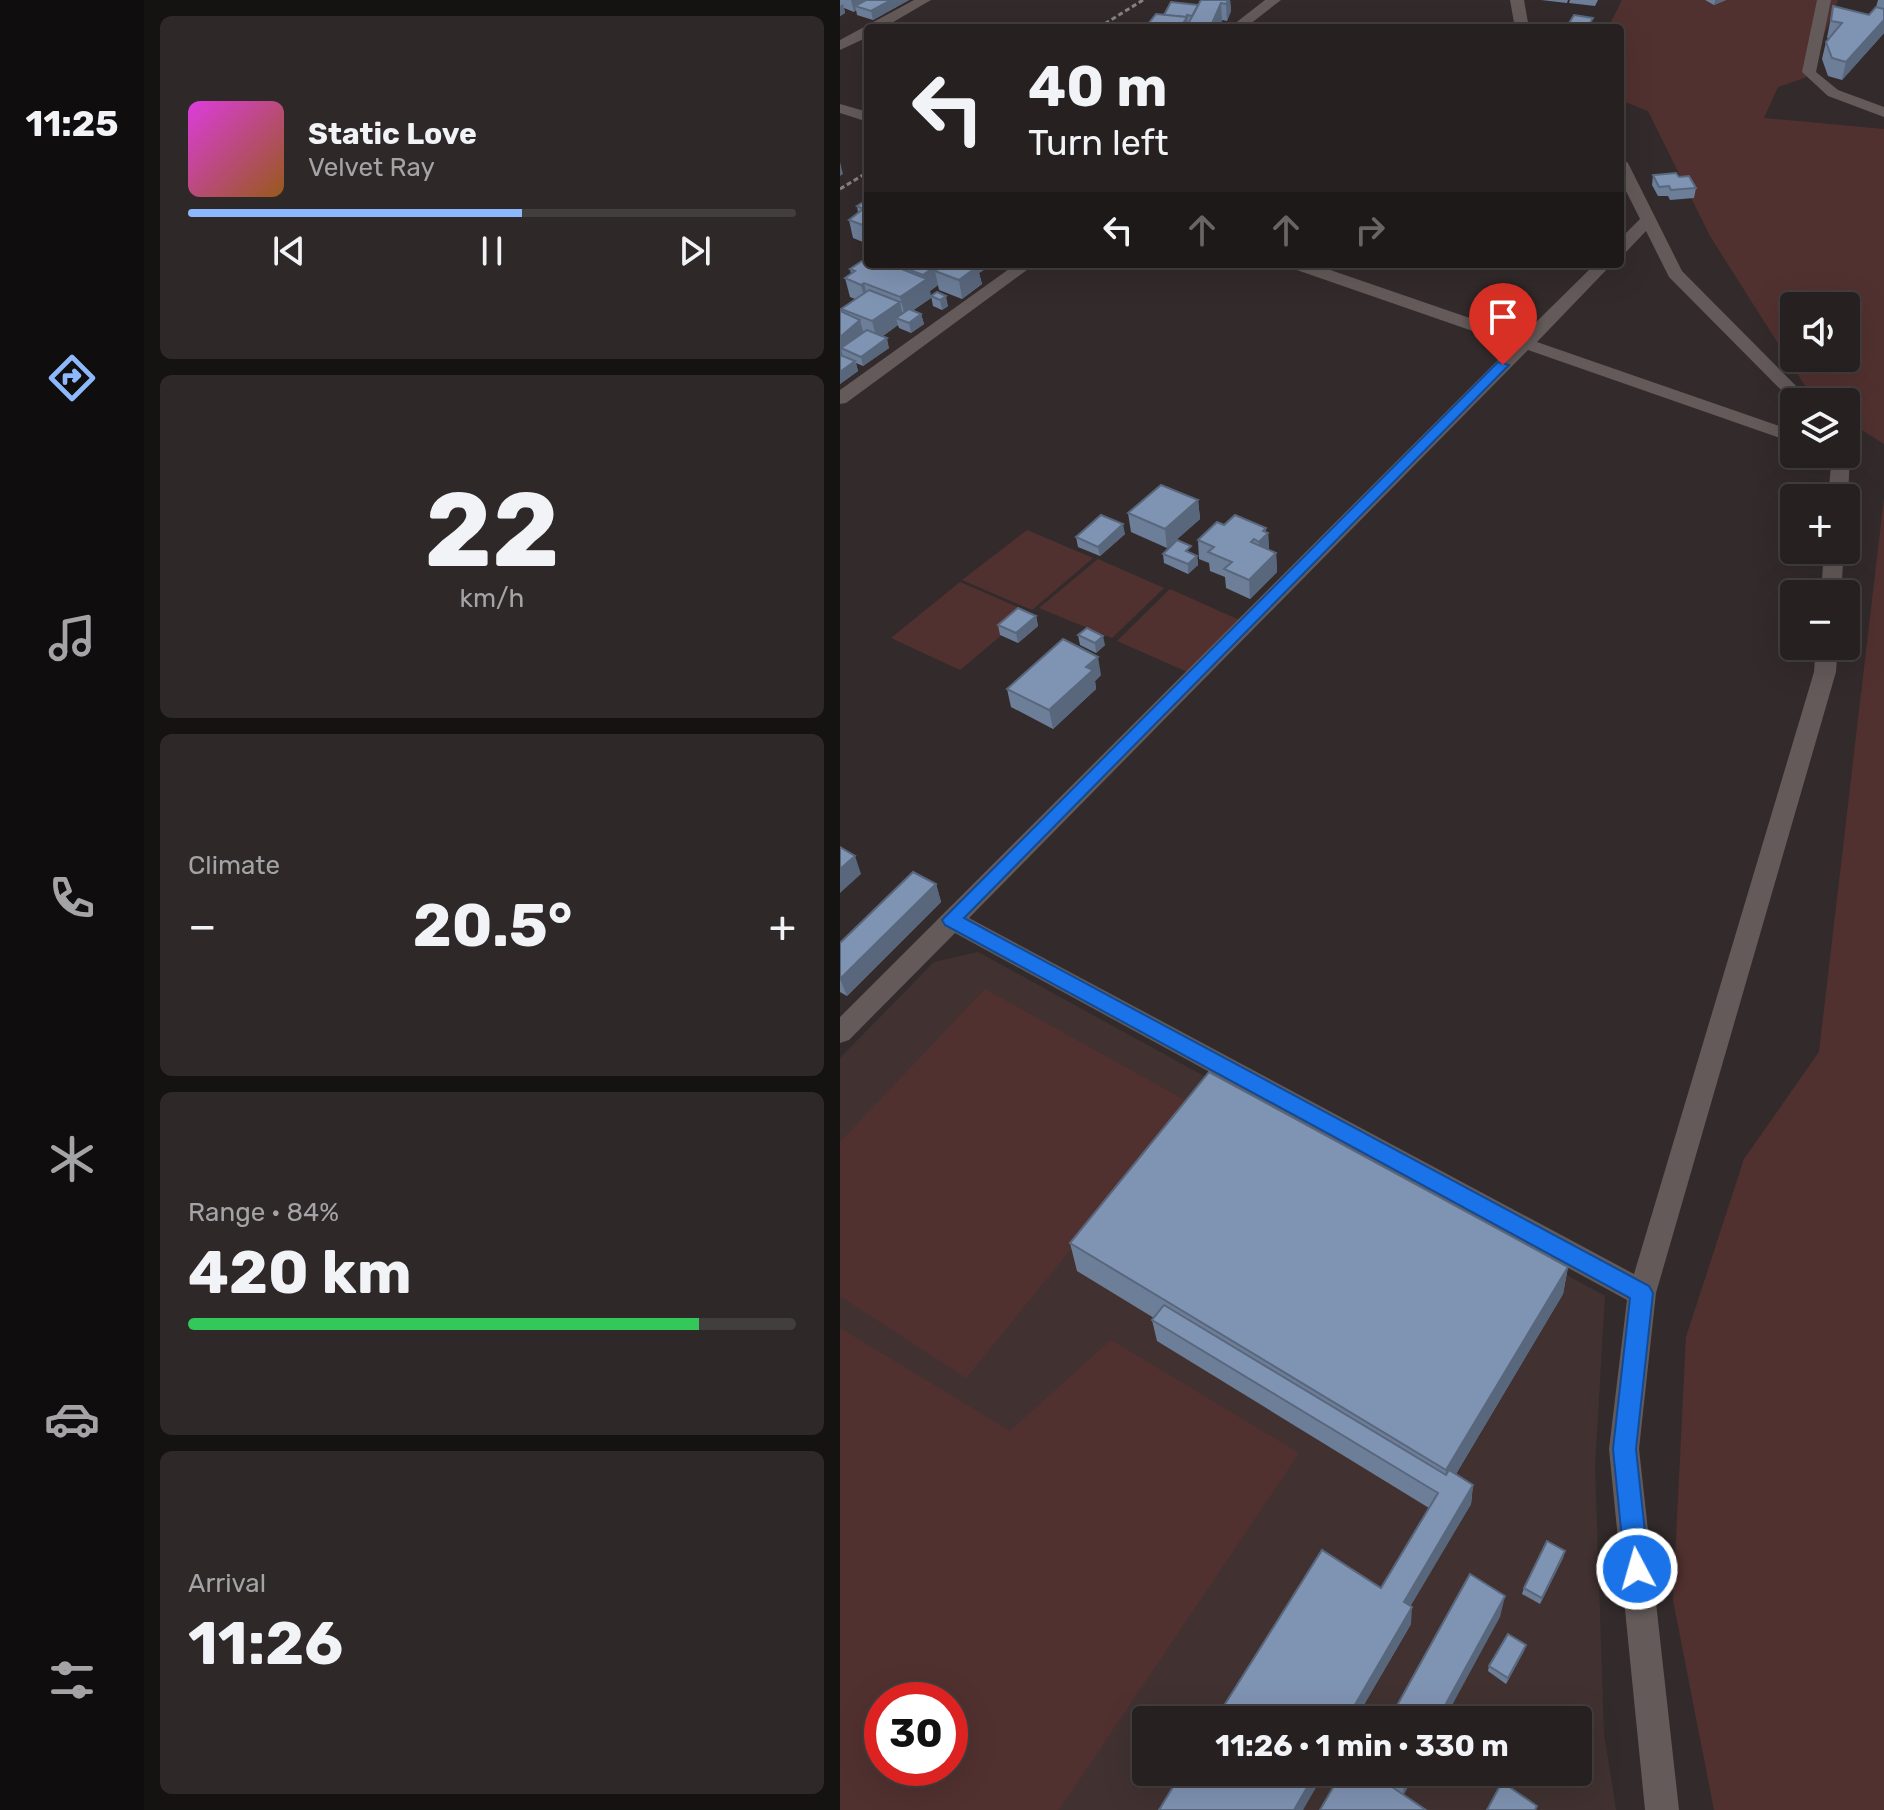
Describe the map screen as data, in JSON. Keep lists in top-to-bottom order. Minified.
{"page":{"tabs":"11:25","turn":["40 m","Turn left"],"song":["Static Love","Velvet Ray"],"map_buttons":["+","−"],"tile":[["22","km/h"],"Climate",["Range · 84%","420 km"],["Arrival","11:26"]],"heat":["−","20.5°","+"],"limit":"30","trip":"11:26 · 1 min · 330 m"}}
